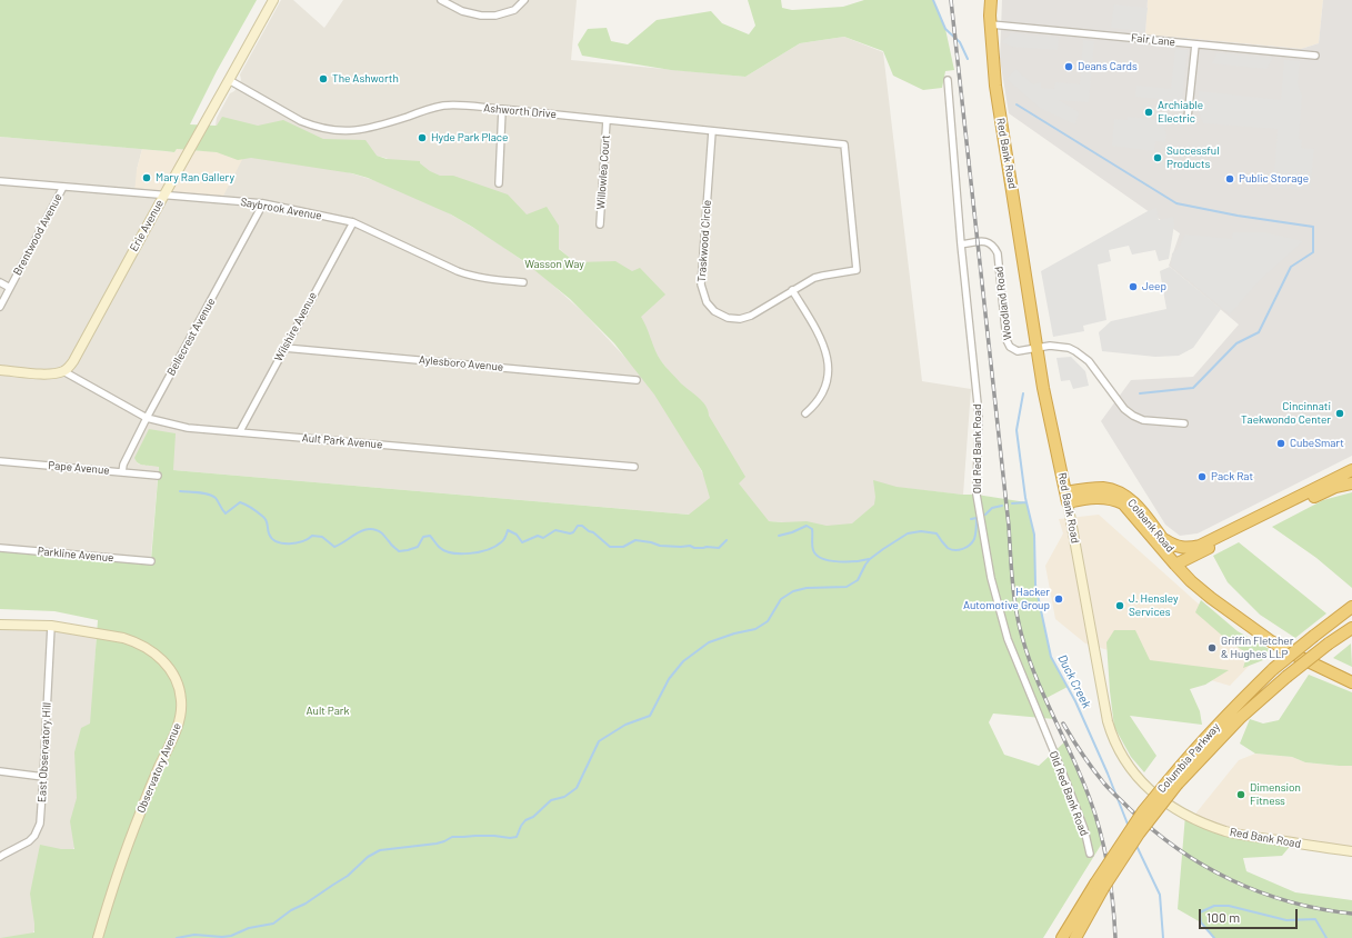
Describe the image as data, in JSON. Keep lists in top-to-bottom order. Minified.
{"streets":{"highway":["Red Bank Road","Colbank Road","Columbia Parkway"],"street":["Fair Lane","Ashworth Drive","Willowlea Court","Saybrook Avenue","Erie Avenue","Brentwood Avenue","Traskwood Circle","Woodland Road","Wilshire Avenue","Bellecrest Avenue","Aylesboro Avenue","Ault Park Avenue","Old Red Bank Road","Pape Avenue","Parkline Avenue","East Observatory Hill","Observatory Avenue"]},"crossings":[["Fair Lane","Red Bank Road"],["Ashworth Drive","Willowlea Court"],["Ashworth Drive","Erie Avenue"],["Ashworth Drive","Traskwood Circle"],["Red Bank Road","Woodland Road"],["Red Bank Road","Colbank Road"],["Saybrook Avenue","Erie Avenue"],["Saybrook Avenue","Brentwood Avenue"],["Saybrook Avenue","Wilshire Avenue"],["Saybrook Avenue","Bellecrest Avenue"],["Erie Avenue","Ault Park Avenue"],["Woodland Road","Old Red Bank Road"],["Wilshire Avenue","Aylesboro Avenue"],["Wilshire Avenue","Ault Park Avenue"],["Bellecrest Avenue","Ault Park Avenue"],["Bellecrest Avenue","Pape Avenue"],["East Observatory Hill","Observatory Avenue"]],"water":["Duck Creek"],"parks":["Wasson Way","Ault Park"],"places":["Deans Cards","The Ashworth","Archiable Electric","Hyde Park Place","Successful Products","Mary Ran Gallery","Public Storage","Jeep","Cincinnati Taekwondo Center","CubeSmart","Pack Rat","Hacker Automotive Group","J. Hensley Services","Griffin Fletcher & Hughes LLP","Dimension Fitness"],"scale_bar":"100 m"}
